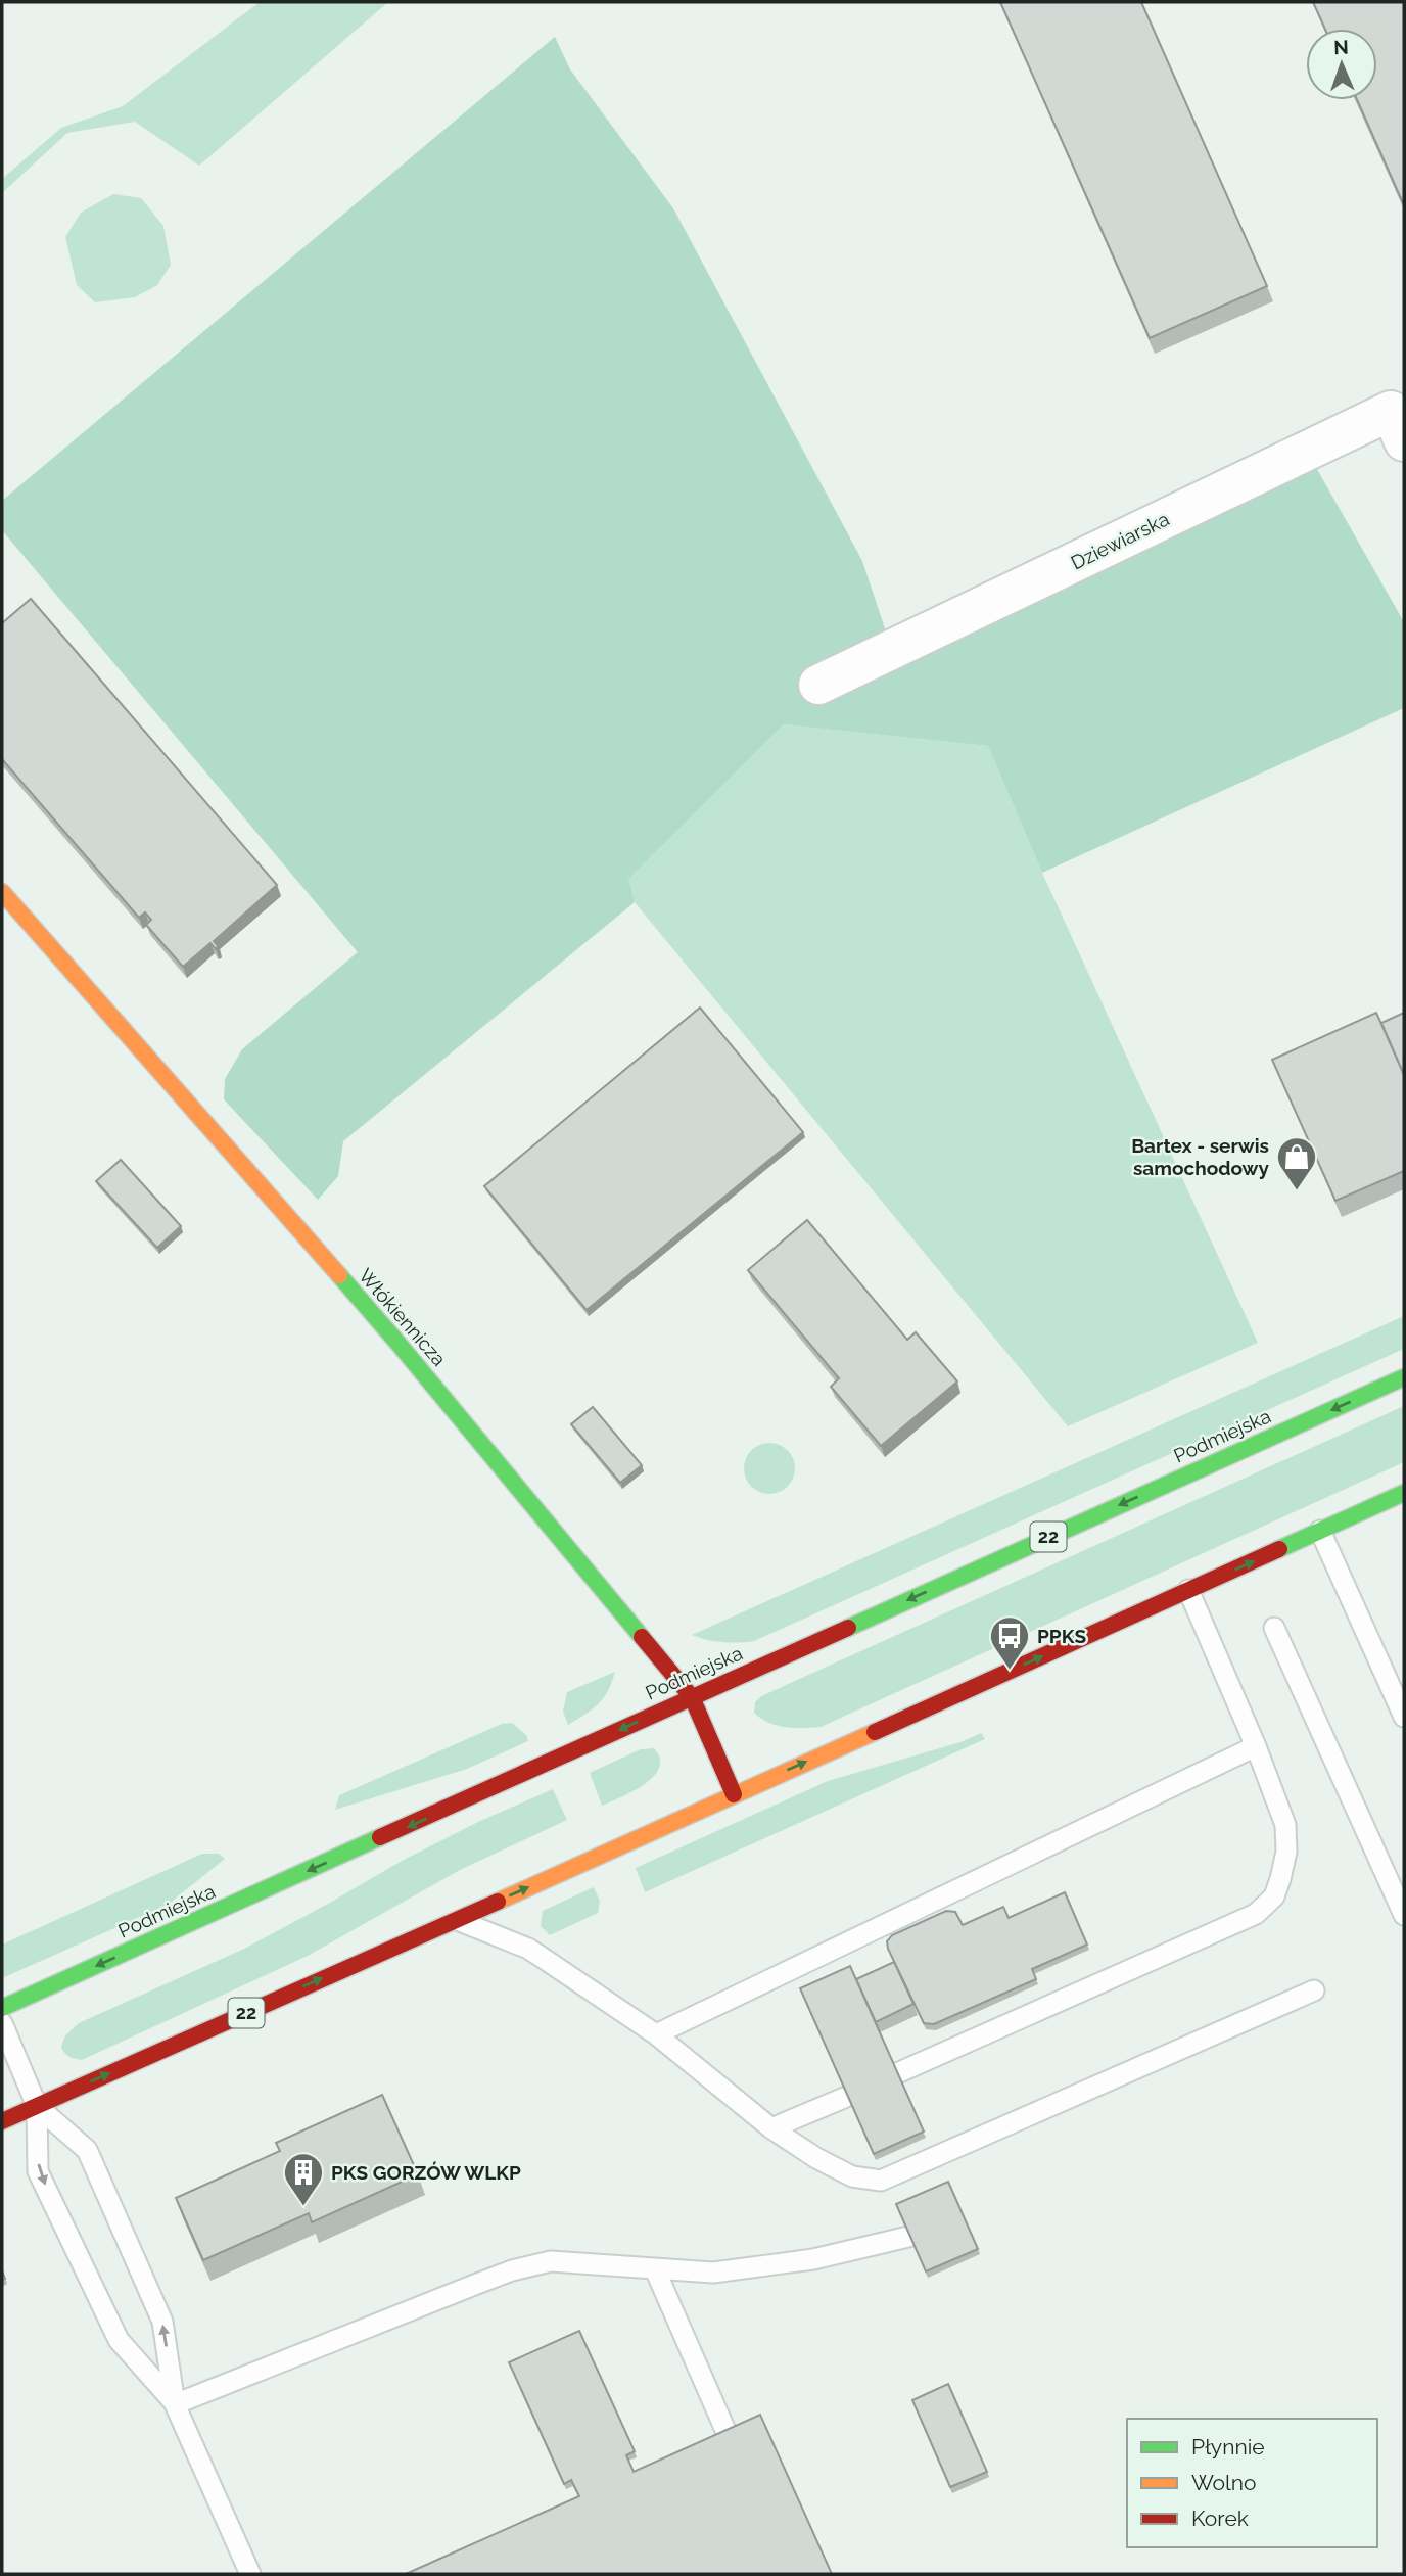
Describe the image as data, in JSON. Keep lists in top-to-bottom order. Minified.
{"streets":{"main road":["Włókiennicza","Podmiejska","22"],"street":["Dziewiarska"]},"crossings":[["Włókiennicza","Podmiejska"],["Włókiennicza","22"]],"places":{"shop":["Bartex - serwis samochodowy"],"bus stop":["PPKS"],"building":["PKS GORZÓW WLKP"]},"legend":["Płynnie","Wolno","Korek"],"north":"top"}
